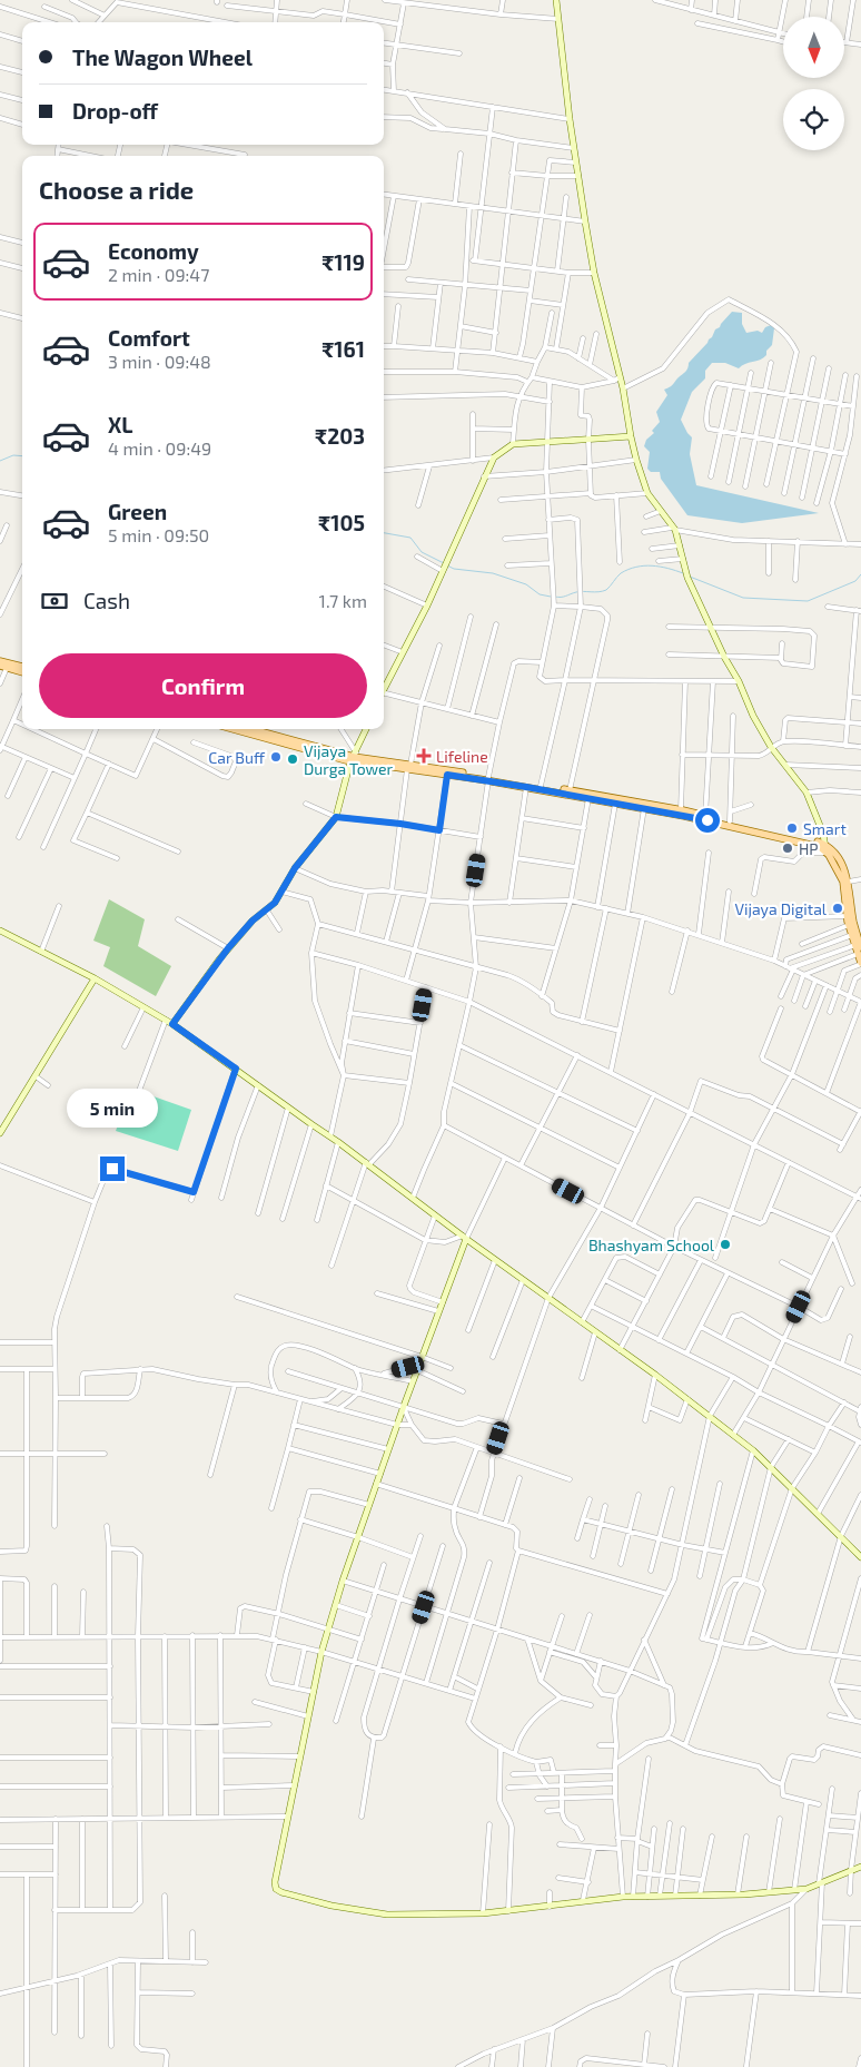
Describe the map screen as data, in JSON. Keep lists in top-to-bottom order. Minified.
{"places":{"health":["Lifeline"],"other":["Car Buff","Vijaya Durga Tower","Smart","HP","Vijaya Digital","Bhashyam School"]},"north":"bottom","page":{"banner":["The Wagon Wheel","Drop-off"],"heading":"Choose a ride","list":[{"name":"Economy","note":"2 min · 09:47","value":"₹119"},{"name":"Comfort","note":"3 min · 09:48","value":"₹161"},{"name":"XL","note":"4 min · 09:49","value":"₹203"},{"name":"Green","note":"5 min · 09:50","value":"₹105"}],"pay":["Cash","1.7 km"],"buttons":"Confirm","bubble":"5 min"}}
